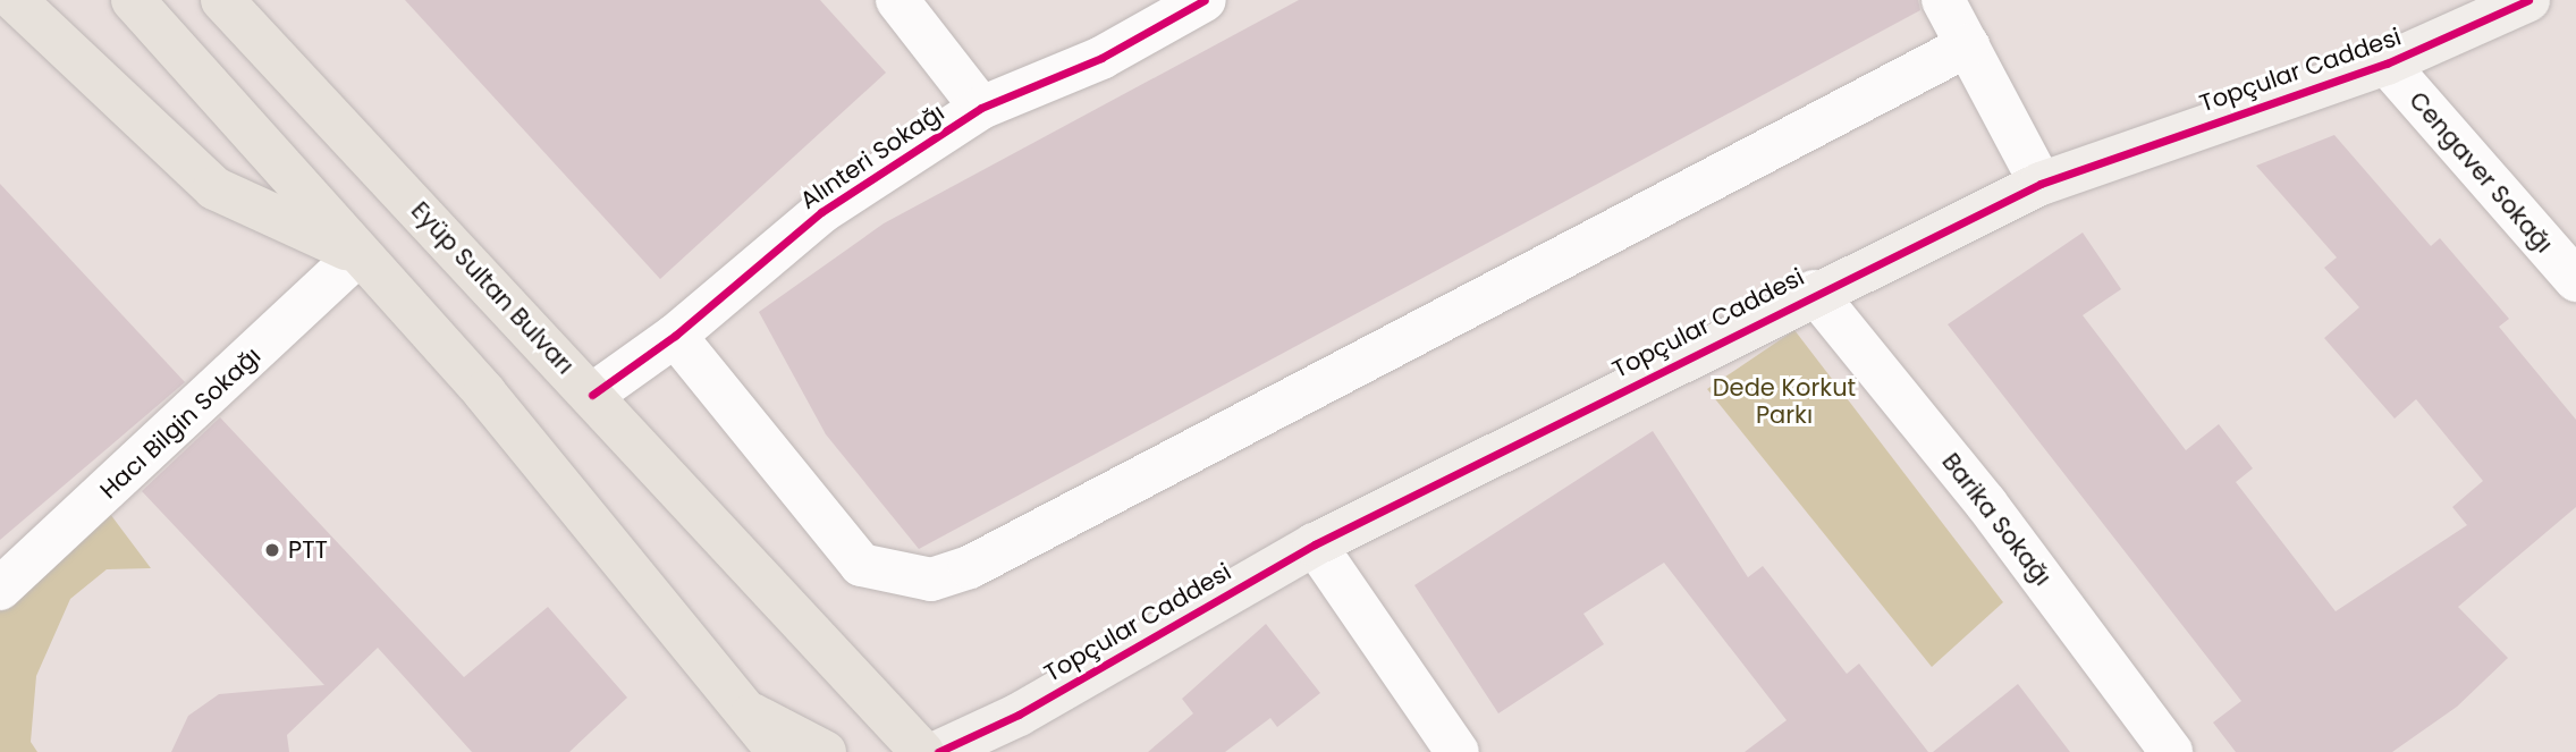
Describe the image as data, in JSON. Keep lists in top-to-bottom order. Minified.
{"streets":{"main road":["Eyüp Sultan Bulvarı"],"street":["Topçular Caddesi","Alınteri Sokağı","Cengaver Sokağı","Hacı Bilgin Sokağı","Barika Sokağı"]},"crossings":[["Topçular Caddesi","Cengaver Sokağı"],["Topçular Caddesi","Barika Sokağı"],["Alınteri Sokağı","Eyüp Sultan Bulvarı"]],"parks":["Dede Korkut Parkı"],"places":["PTT"]}
